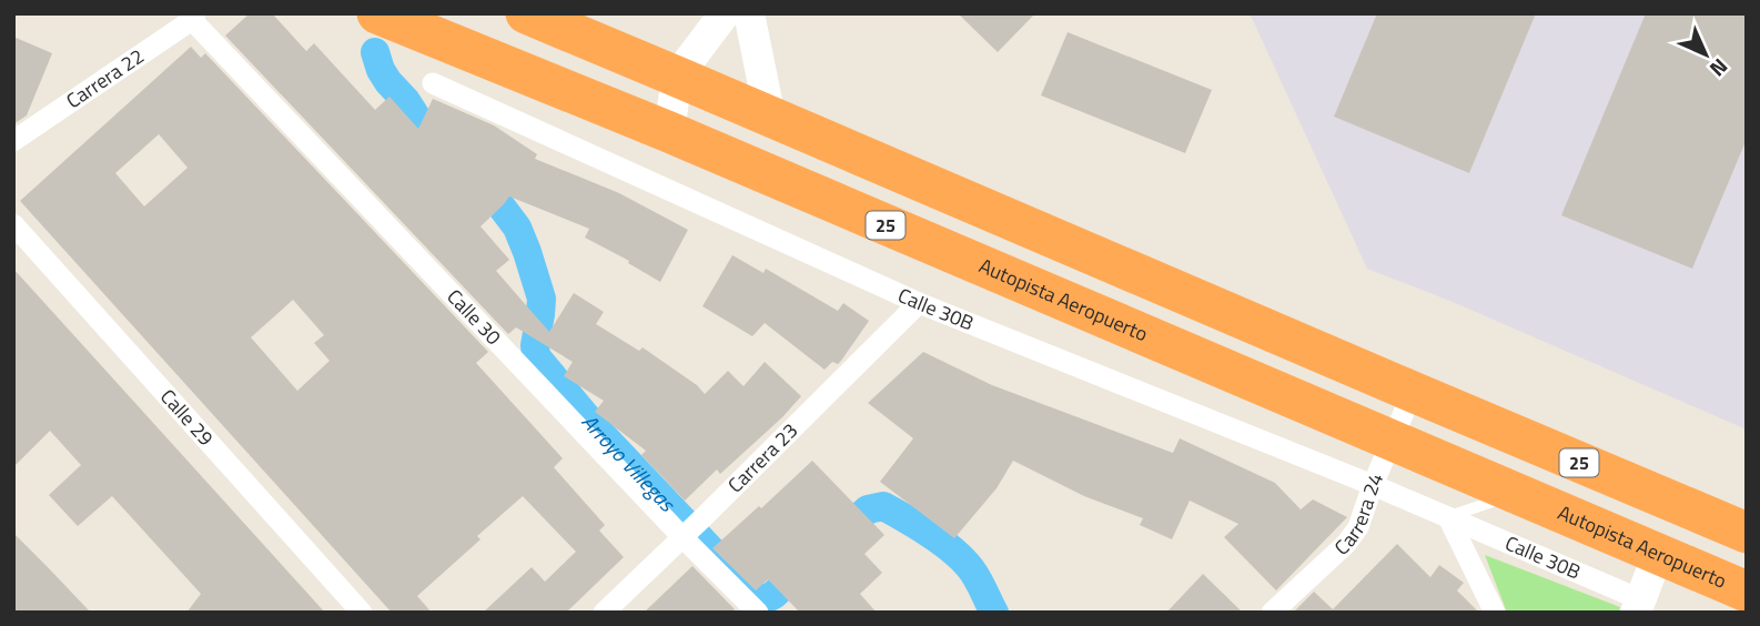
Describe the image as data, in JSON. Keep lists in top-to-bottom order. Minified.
{"streets":{"highway":["25","Autopista Aeropuerto"],"street":["Carrera 22","Calle 30B","Calle 30","Calle 29","Carrera 23","Carrera 24"]},"crossings":[["Carrera 22","Calle 30"],["25","Carrera 24"],["Autopista Aeropuerto","Carrera 24"],["Calle 30B","Carrera 23"],["Calle 30B","Carrera 24"],["Calle 30","Carrera 23"]],"water":["Arroyo Villegas"],"north":"bottom right"}
